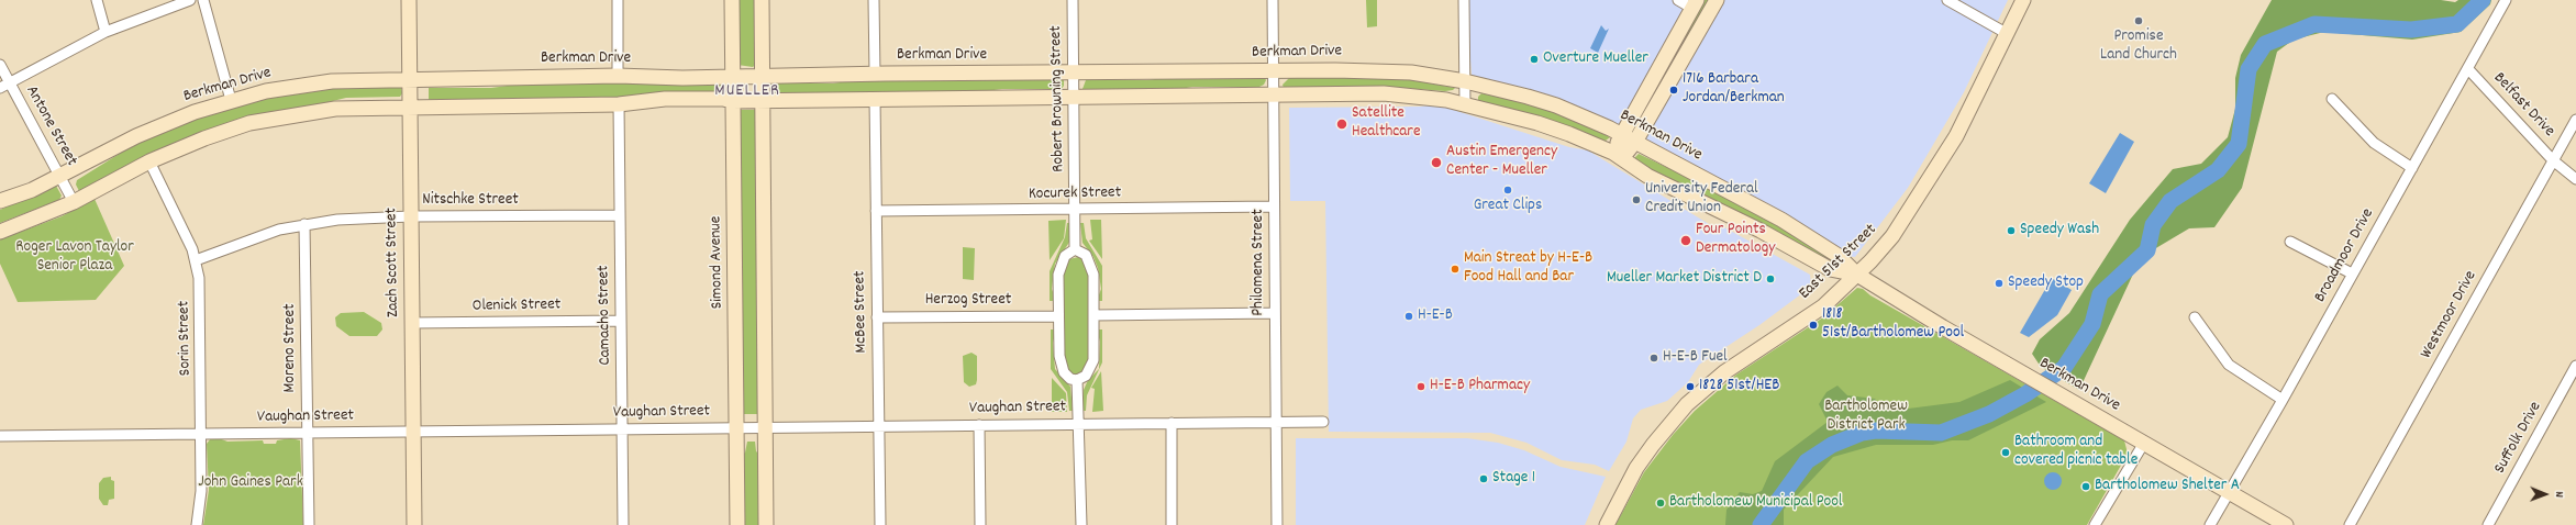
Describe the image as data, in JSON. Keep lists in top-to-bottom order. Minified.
{"streets":{"street":["Berkman Drive","Robert Browning Street","Belfast Drive","Antone Street","Kocurek Street","Nitschke Street","Broadmoor Drive","Zach Scott Street","Simond Avenue","Philomena Street","East 51st Street","Herzog Street","Olenick Street","McBee Street","Camacho Street","Westmoor Drive","Sorin Street","Moreno Street","Vaughan Street","Suffolk Drive"]},"crossings":[["Berkman Drive","Robert Browning Street"],["Berkman Drive","Antone Street"],["Berkman Drive","Broadmoor Drive"],["Berkman Drive","Zach Scott Street"],["Berkman Drive","Simond Avenue"],["Berkman Drive","Philomena Street"],["Berkman Drive","East 51st Street"],["Berkman Drive","McBee Street"],["Berkman Drive","Camacho Street"],["Berkman Drive","Sorin Street"],["Robert Browning Street","Kocurek Street"],["Belfast Drive","Broadmoor Drive"],["Belfast Drive","Westmoor Drive"],["Kocurek Street","Philomena Street"],["Kocurek Street","McBee Street"],["Nitschke Street","Zach Scott Street"],["Nitschke Street","Camacho Street"],["Nitschke Street","Sorin Street"],["Nitschke Street","Moreno Street"],["Zach Scott Street","Olenick Street"],["Zach Scott Street","Vaughan Street"],["Simond Avenue","Vaughan Street"],["Philomena Street","Vaughan Street"],["Herzog Street","McBee Street"],["Olenick Street","Camacho Street"],["McBee Street","Vaughan Street"],["Camacho Street","Vaughan Street"],["Sorin Street","Vaughan Street"],["Moreno Street","Vaughan Street"]],"districts":["MUELLER"],"parks":["Roger Lavon Taylor Senior Plaza","Bartholomew District Park","John Gaines Park"],"places":["Promise Land Church","Overture Mueller","1716 Barbara Jordan/Berkman","Satellite Healthcare","Austin Emergency Center - Mueller","Great Clips","University Federal Credit Union","Speedy Wash","Four Points Dermatology","Main Streat by H-E-B Food Hall and Bar","Mueller Market District D","Speedy Stop","H-E-B","1818 51st/Bartholomew Pool","H-E-B Fuel","H-E-B Pharmacy","1828 51st/HEB","Bathroom and covered picnic table","Stage 1","Bartholomew Shelter A","Bartholomew Municipal Pool"],"north":"right"}
